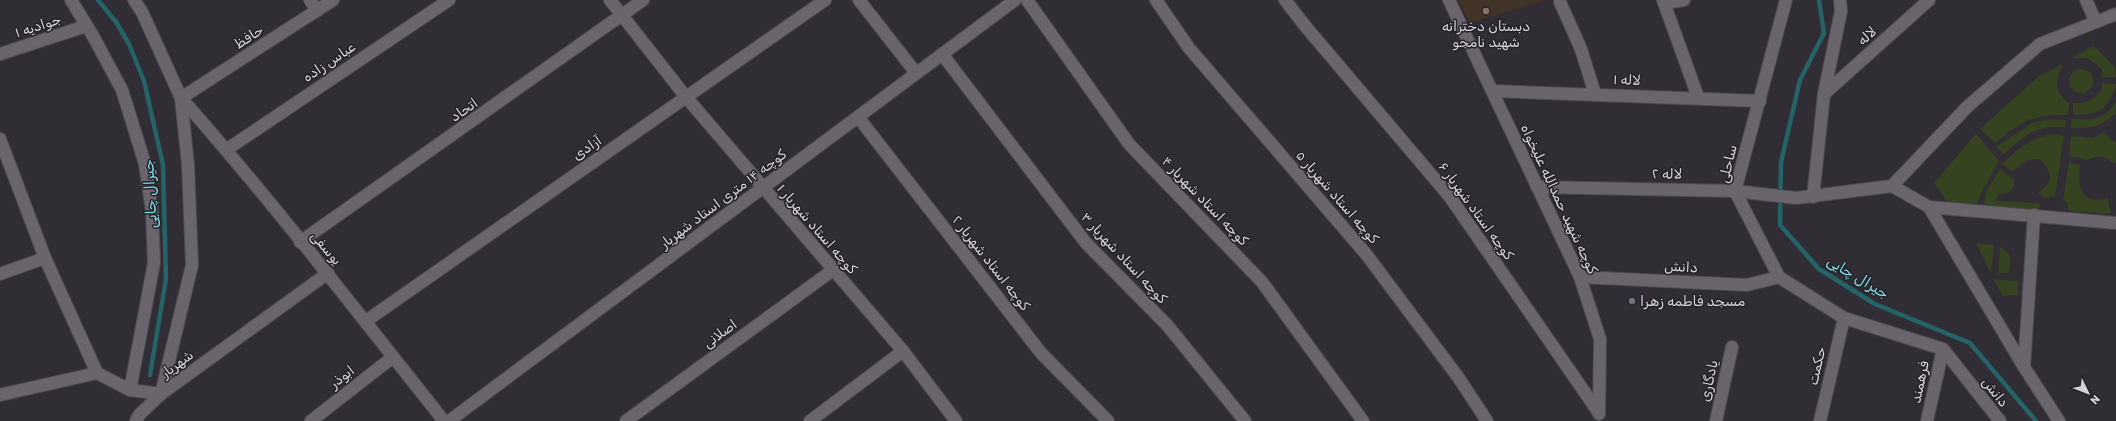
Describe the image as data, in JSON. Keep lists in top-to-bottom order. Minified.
{"streets":{"street":["جوادیه ۱","لاله","حافظ","عباس زاده","لاله ۱","اتحاد","آزادی","ساحلی","لاله ۲","کوچه استاد شهریار ۵","کوچه ۱۴ متری استاد شهریار","کوچه شهید حمدالله علیخواه","کوچه استاد شهریار ۴","کوچه استاد شهریار ۶","کوچه استاد شهریار ۱","یوسفی","کوچه استاد شهریار ۳","کوچه استاد شهریار ۲","دانش","اصلانی","شهریار","حکمت","ابوذر","یادگاری","فرهمند"]},"crossings":[["حافظ","یوسفی"],["عباس زاده","یوسفی"],["لاله ۱","ساحلی"],["لاله ۱","کوچه شهید حمدالله علیخواه"],["اتحاد","کوچه استاد شهریار ۱"],["اتحاد","یوسفی"],["آزادی","کوچه استاد شهریار ۱"],["آزادی","یوسفی"],["ساحلی","لاله ۲"],["ساحلی","دانش"],["لاله ۲","کوچه شهید حمدالله علیخواه"],["کوچه ۱۴ متری استاد شهریار","کوچه استاد شهریار ۱"],["کوچه ۱۴ متری استاد شهریار","کوچه استاد شهریار ۳"],["کوچه ۱۴ متری استاد شهریار","کوچه استاد شهریار ۲"],["کوچه شهید حمدالله علیخواه","کوچه استاد شهریار ۶"],["کوچه شهید حمدالله علیخواه","دانش"],["کوچه استاد شهریار ۱","اصلانی"],["یوسفی","شهریار"],["یوسفی","ابوذر"],["دانش","فرهمند"]],"water":["جیرال چایی"],"places":["دبستان دخترانه شهید نامجو","مسجد فاطمه زهرا"],"north":"bottom right"}
